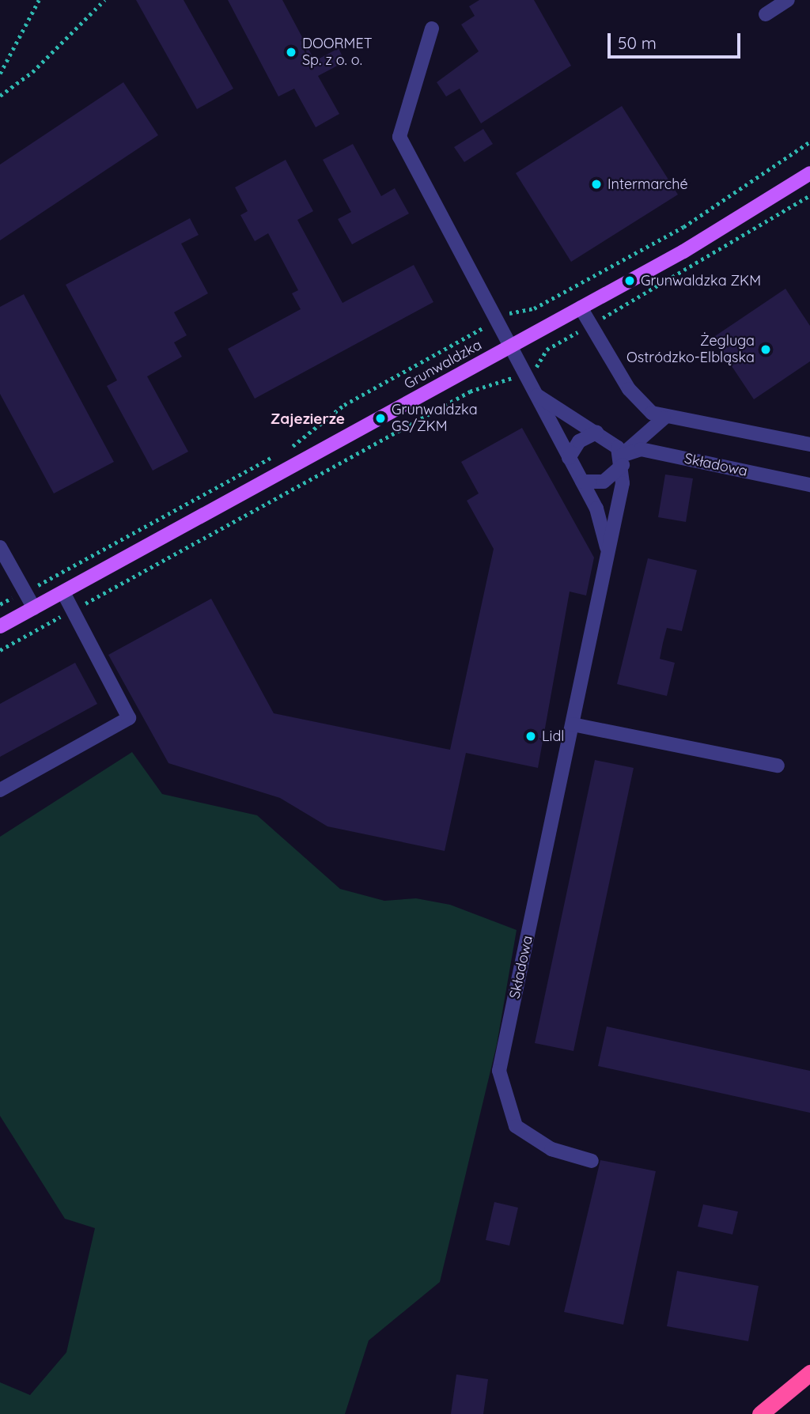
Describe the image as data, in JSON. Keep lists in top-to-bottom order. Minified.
{"streets":{"main road":["Grunwaldzka"],"street":["Składowa"]},"crossings":[["Grunwaldzka","Składowa"]],"districts":["Zajezierze"],"places":["DOORMET Sp. z o. o.","Intermarché","Grunwaldzka ZKM","Żegluga Ostródzko-Elbląska","Grunwaldzka GS/ZKM","Lidl"],"scale_bar":"50 m"}
